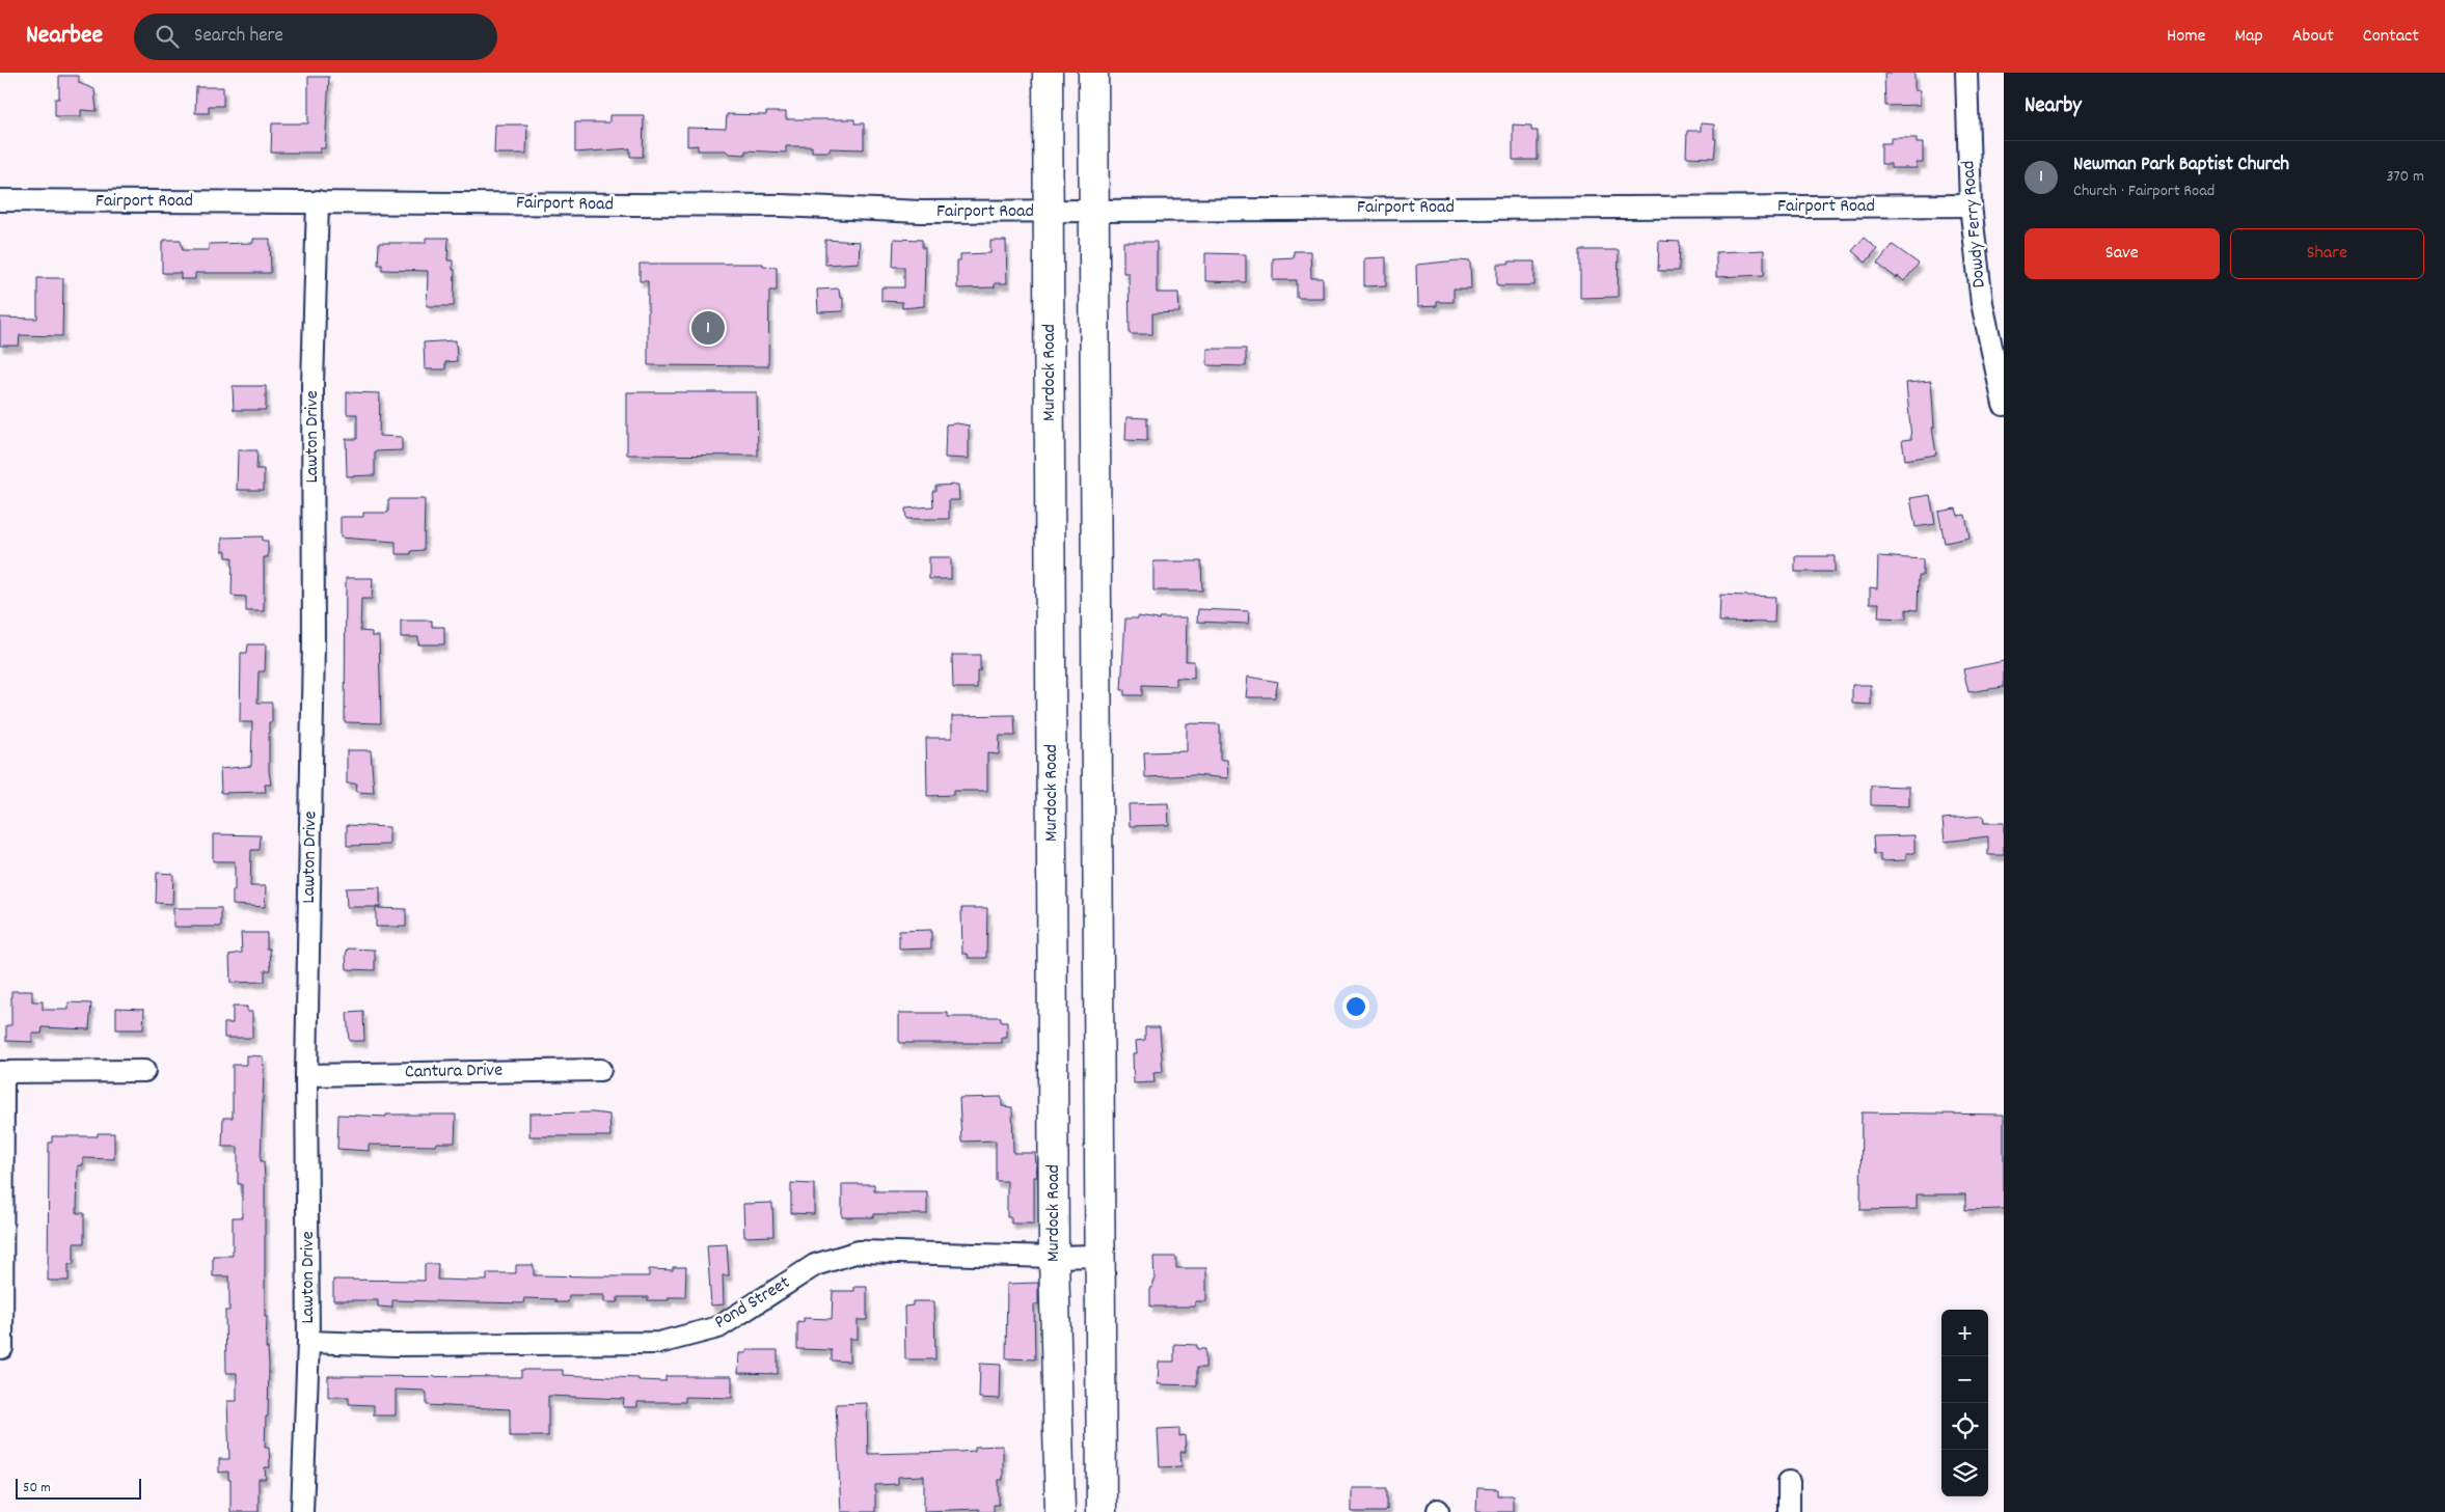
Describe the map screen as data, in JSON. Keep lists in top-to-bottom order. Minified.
{"streets":{"main road":["Murdock Road"],"street":["Fairport Road","Dowdy Ferry Road","Lawton Drive","Cantura Drive","Pond Street"]},"crossings":[["Fairport Road","Dowdy Ferry Road"],["Fairport Road","Murdock Road"],["Fairport Road","Lawton Drive"],["Murdock Road","Pond Street"],["Lawton Drive","Cantura Drive"],["Lawton Drive","Pond Street"]],"scale_bar":"50 m","page":{"header":"Nearbee","search":"Search here","nav":["Home","Map","About","Contact"],"heading":"Nearby","list":[{"mark":"1","name":"Newman Park Baptist Church","note":"Church · Fairport Road","value":"370 m"}],"buttons":["Save","Share"],"pins":"1","map_buttons":["+","−"],"scale":"50 m"}}
